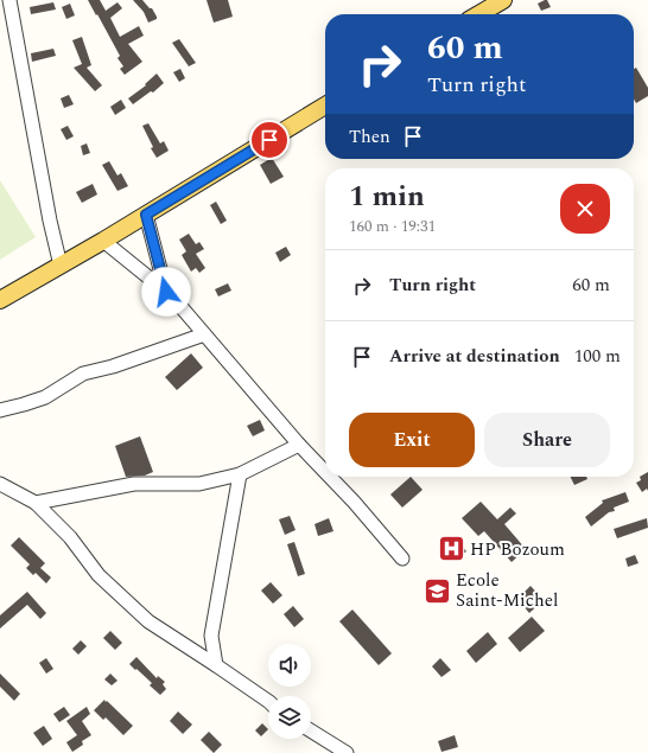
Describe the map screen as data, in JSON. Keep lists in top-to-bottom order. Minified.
{"places":{"hospital":["HP Bozoum"],"school or university":["Ecole Saint-Michel"]},"page":{"turn":["60 m","Turn right"],"then":"Then","heading":["1 min","160 m · 19:31"],"list":[{"name":"Turn right","value":"60 m"},{"name":"Arrive at destination","value":"100 m"}],"buttons":["Exit","Share"]}}
